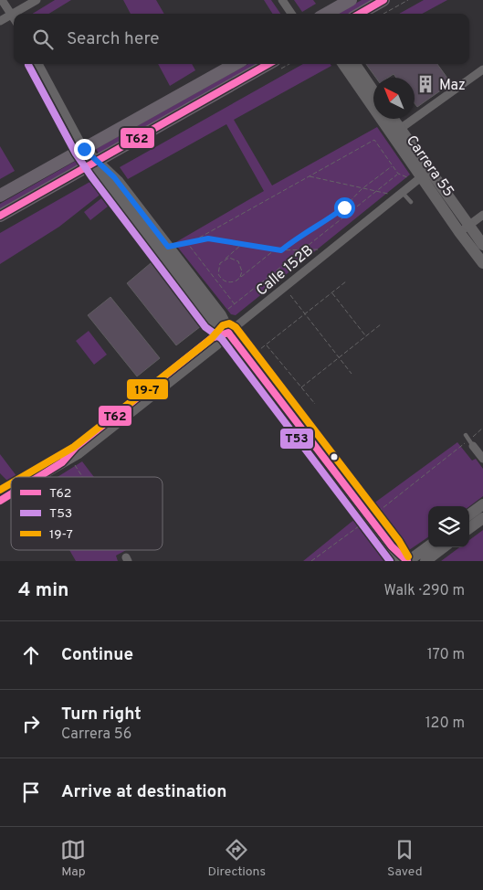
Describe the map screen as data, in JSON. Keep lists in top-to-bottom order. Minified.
{"streets":{"street":["Carrera 55","Calle 152B"]},"crossings":[["Carrera 55","Calle 152B"]],"places":{"building":["Maz"]},"lines":["transit line T62","transit line T53","transit line 19-7"],"legend":["T62","T53","19-7"],"north":"top left","page":{"search":"Search here","heading":["4 min","Walk · 290 m"],"list":[["Continue","170 m"],["Turn right","Carrera 56","120 m"],"Arrive at destination"],"nav":["Map","Directions","Saved"]}}
